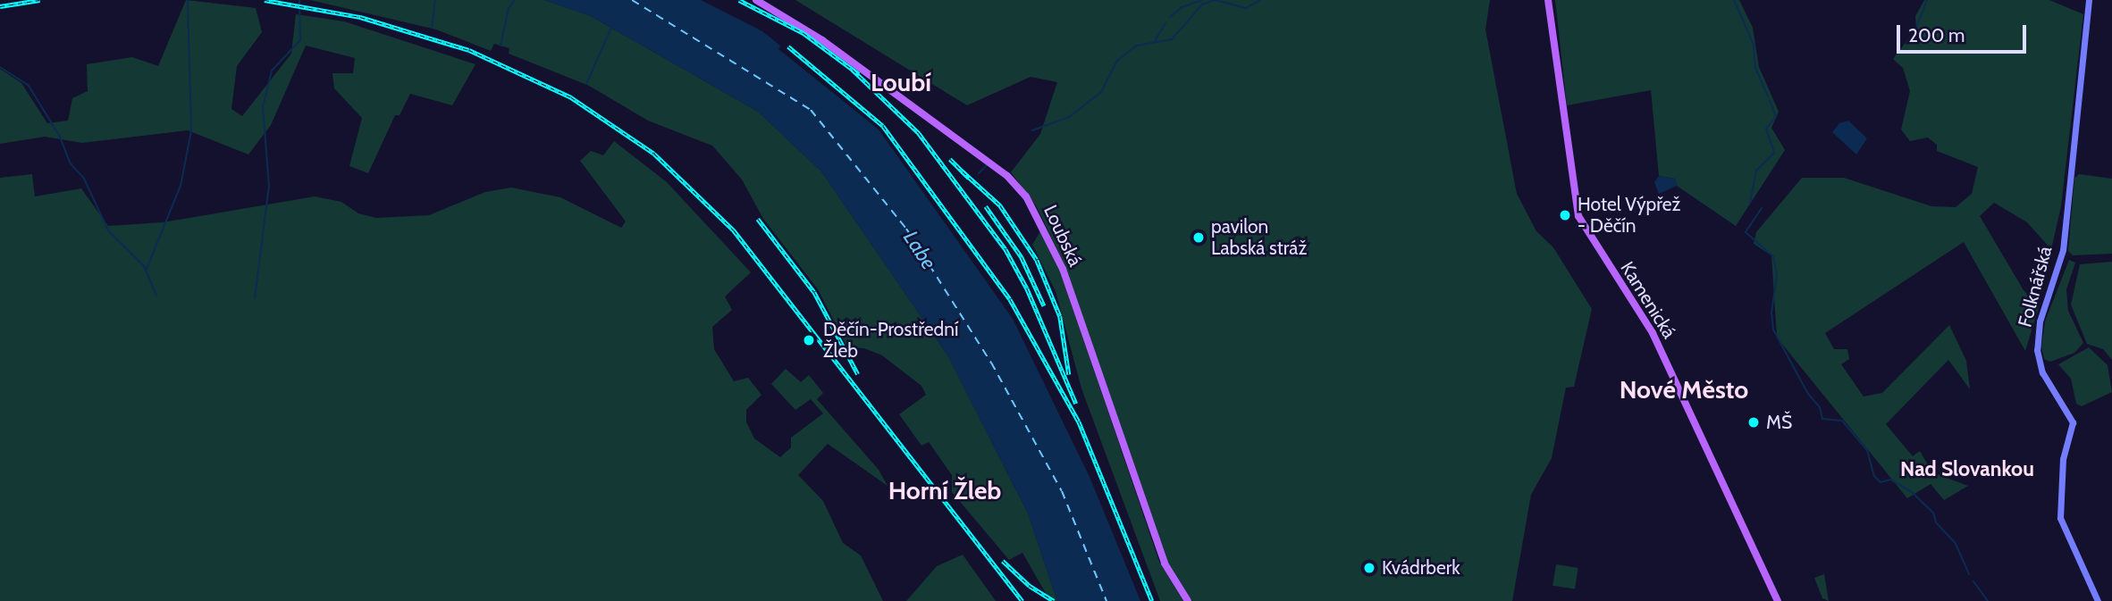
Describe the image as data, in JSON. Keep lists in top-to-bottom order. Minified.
{"streets":{"main road":["Loubská","Kamenická"],"street":["Folknářská"]},"districts":["Loubí","Nové Město","Nad Slovankou","Horní Žleb"],"water":["Labe"],"places":["Hotel Výpřež - Děčín","pavilon Labská stráž","Děčín-Prostřední Žleb","MŠ","Kvádrberk"],"scale_bar":"200 m"}
